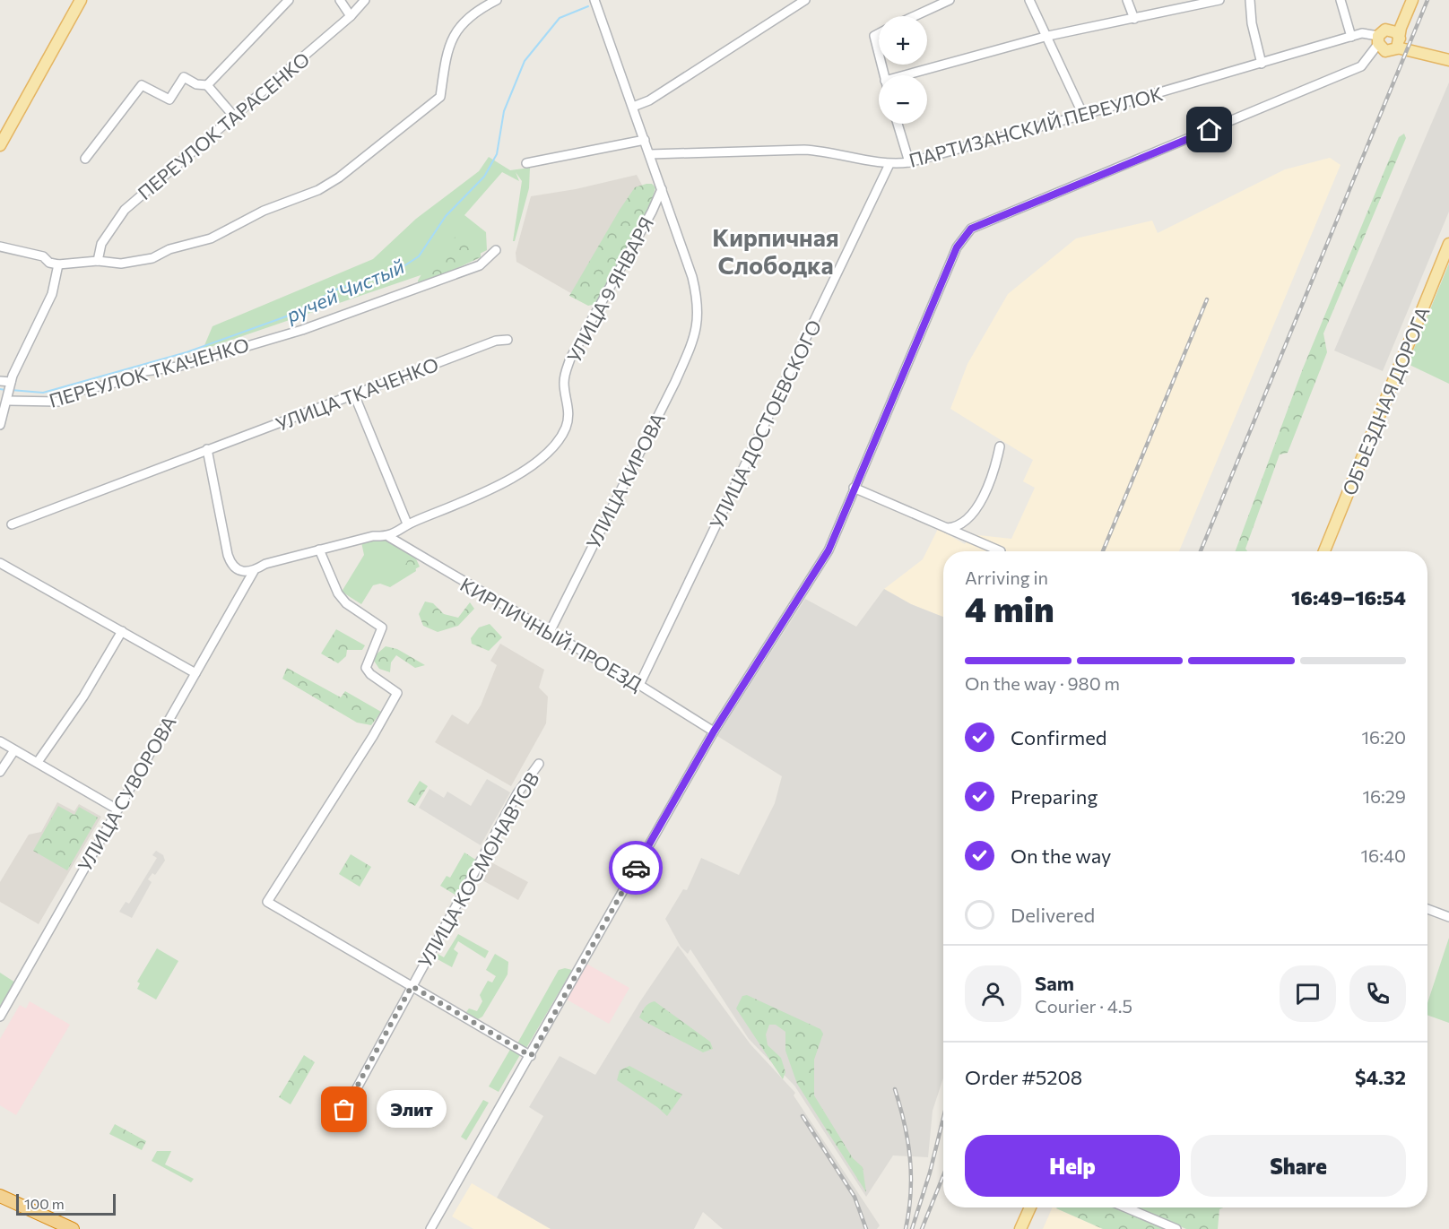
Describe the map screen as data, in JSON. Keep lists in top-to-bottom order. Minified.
{"streets":{"main road":["ПАРТИЗАНСКИЙ ПЕРЕУЛОК","ОБЪЕЗДНАЯ ДОРОГА"],"street":["ПЕРЕУЛОК ТАРАСЕНКО","УЛИЦА 9 ЯНВАРЯ","ПЕРЕУЛОК ТКАЧЕНКО","УЛИЦА ТКАЧЕНКО","УЛИЦА ДОСТОЕВСКОГО","УЛИЦА КИРОВА","КИРПИЧНЫЙ ПРОЕЗД","УЛИЦА СУВОРОВА","УЛИЦА КОСМОНАВТОВ"]},"crossings":[["ПАРТИЗАНСКИЙ ПЕРЕУЛОК","УЛИЦА ДОСТОЕВСКОГО"],["УЛИЦА 9 ЯНВАРЯ","УЛИЦА КИРОВА"],["УЛИЦА 9 ЯНВАРЯ","КИРПИЧНЫЙ ПРОЕЗД"],["УЛИЦА ДОСТОЕВСКОГО","КИРПИЧНЫЙ ПРОЕЗД"],["УЛИЦА КИРОВА","КИРПИЧНЫЙ ПРОЕЗД"]],"districts":["Кирпичная Слободка"],"water":["ручей Чистый"],"places":["Элит"],"scale_bar":"100 m","page":{"map_buttons":["+","−"],"heading":["4 min","Arriving in","16:49–16:54"],"panel":["Sam","Courier · 4.5","Order #5208","$4.32"],"bar":"On the way · 980 m","list":[["Confirmed","16:20"],["Preparing","16:29"],["On the way","16:40"],"Delivered"],"bubble":"Элит","buttons":["Help","Share"],"scale":"100 m"}}
